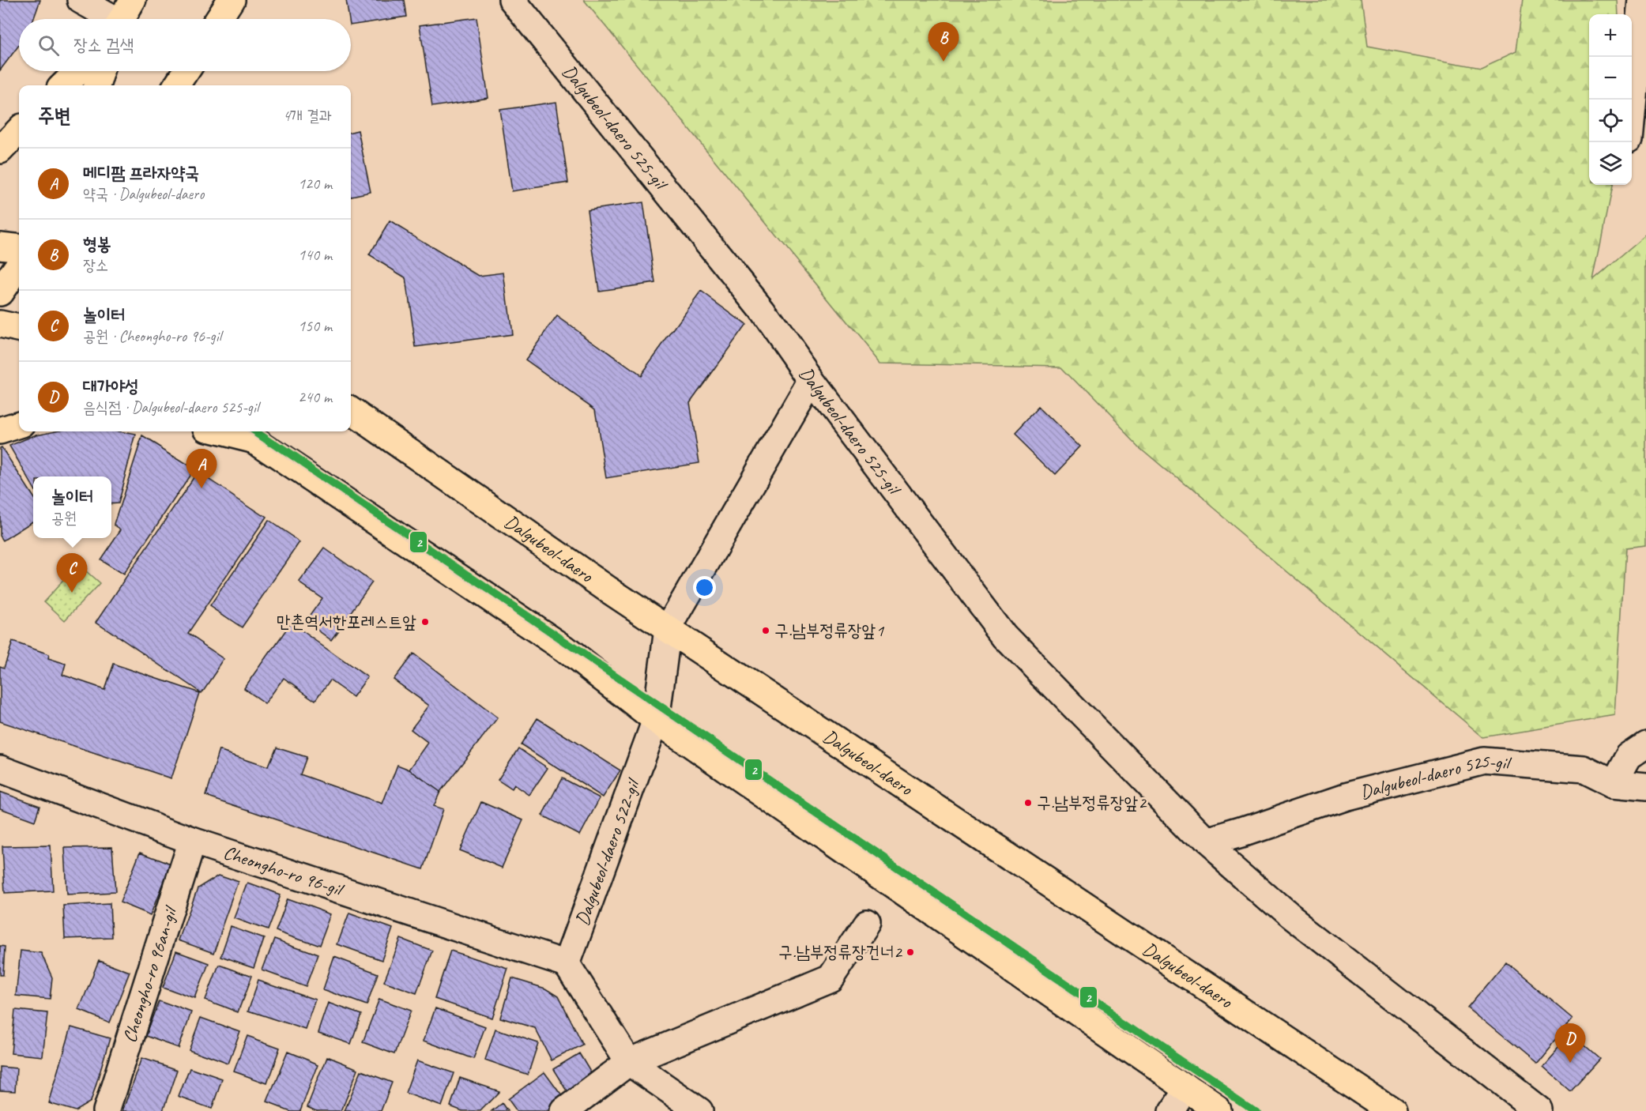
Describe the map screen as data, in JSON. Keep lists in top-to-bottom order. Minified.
{"streets":{"main road":["Dalgubeol-daero"],"street":["Dalgubeol-daero 525-gil","Dalgubeol-daero 522-gil","Cheongho-ro 96-gil","Cheongho-ro 96an-gil"]},"crossings":[["Dalgubeol-daero","Dalgubeol-daero 522-gil"],["Dalgubeol-daero 522-gil","Cheongho-ro 96-gil"],["Cheongho-ro 96-gil","Cheongho-ro 96an-gil"]],"places":["만촌역서한포레스트앞","구.남부정류장앞1","구.남부정류장앞2","구.남부정류장건너2"],"lines":["transit line 2"],"page":{"map_buttons":["+","−"],"search":"장소 검색","pins":["B","A","C","D"],"heading":["주변","4개 결과"],"list":[{"mark":"A","name":"메디팜 프라자약국","note":"약국 · Dalgubeol-daero","value":"120 m"},{"mark":"B","name":"형봉","note":"장소","value":"140 m"},{"mark":"C","name":"놀이터","note":"공원 · Cheongho-ro 96-gil","value":"150 m"},{"mark":"D","name":"대가야성","note":"음식점 · Dalgubeol-daero 525-gil","value":"240 m"}],"popup":["놀이터","공원"]}}
